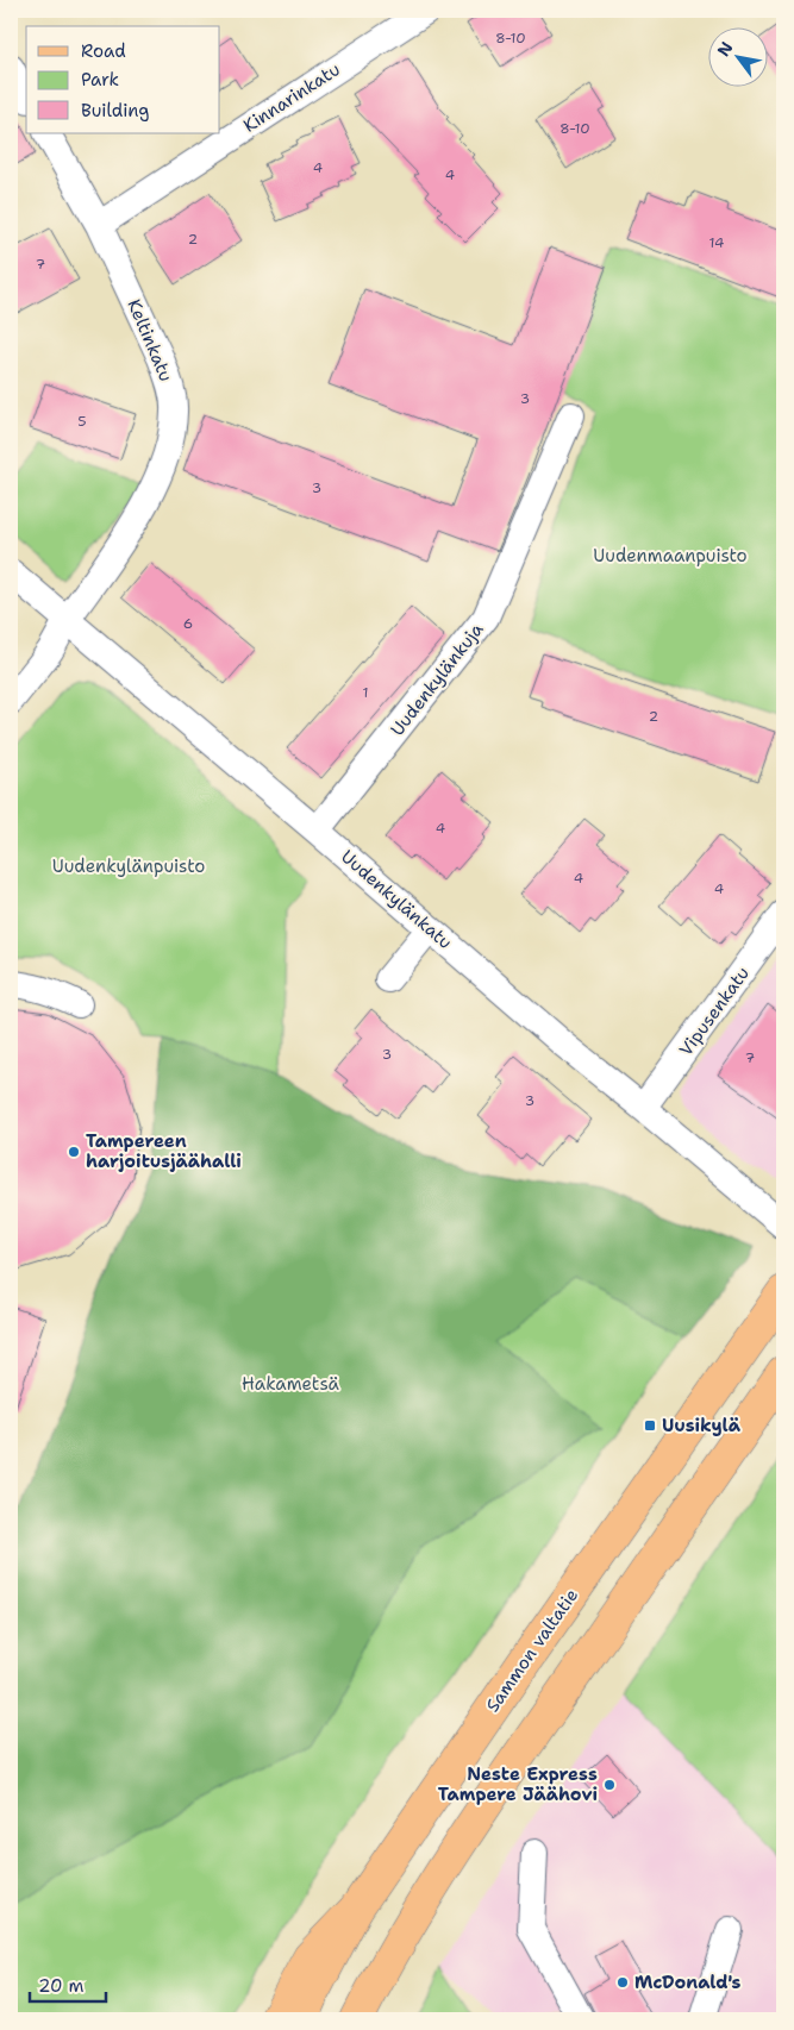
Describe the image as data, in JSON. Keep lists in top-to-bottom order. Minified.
{"streets":{"main road":["Sammon valtatie"],"street":["Kinnarinkatu","Keltinkatu","Uudenkylänkuja","Uudenkylänkatu","Vipusenkatu"]},"crossings":[["Kinnarinkatu","Keltinkatu"],["Keltinkatu","Uudenkylänkatu"],["Uudenkylänkuja","Uudenkylänkatu"],["Uudenkylänkatu","Vipusenkatu"]],"parks":["Uudenmaanpuisto","Uudenkylänpuisto","Hakametsä"],"places":{"other":["Tampereen harjoitusjäähalli","Neste Express Tampere Jäähovi","McDonald's"],"transit":["Uusikylä"]},"house_numbers":["8-10","8-10","4","4","2","14","7","3","5","3","6","1","2","4","4","4","3","7","3"],"legend":["Road","Park","Building"],"scale_bar":"20 m","north":"top left"}
